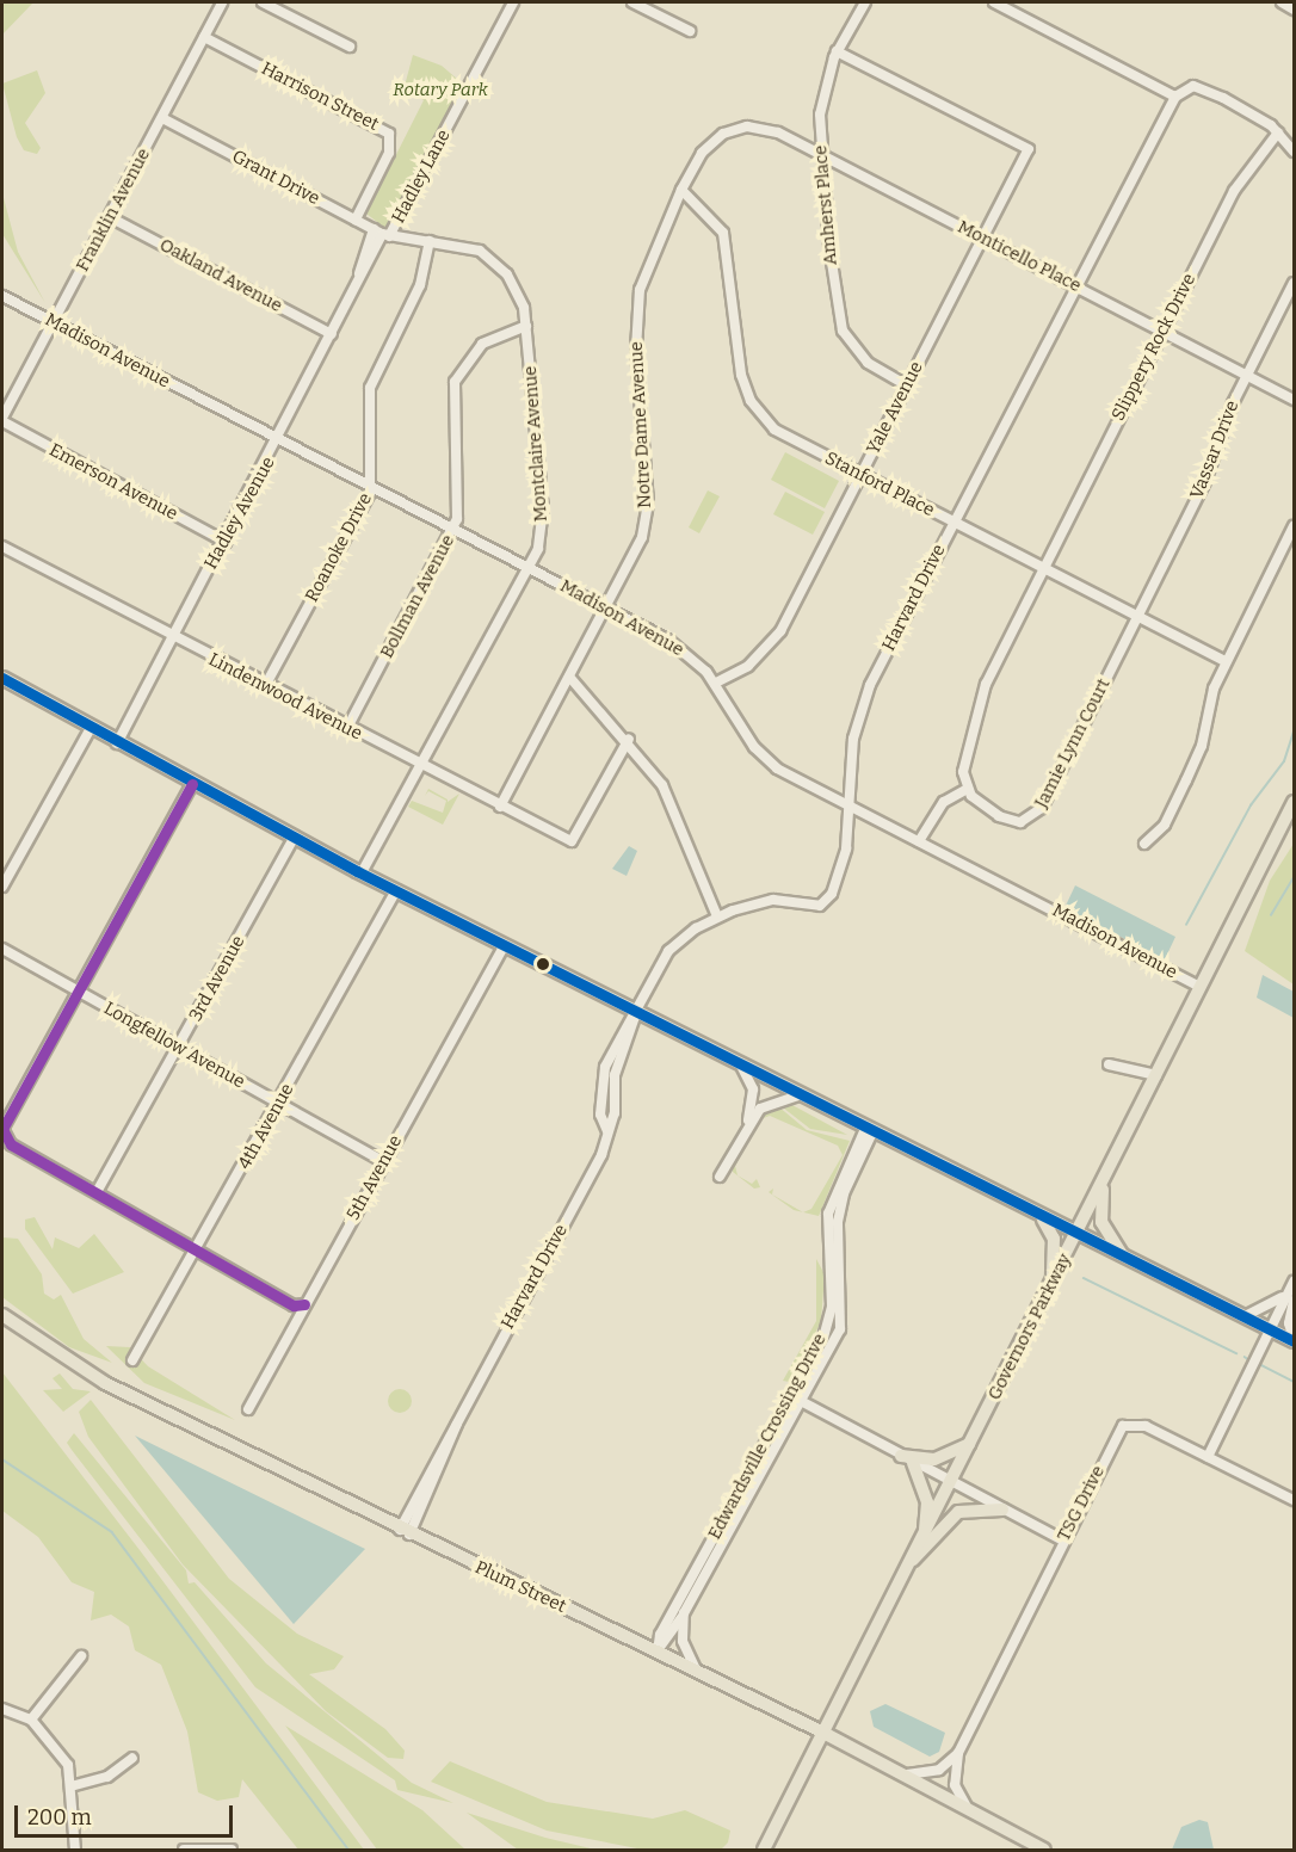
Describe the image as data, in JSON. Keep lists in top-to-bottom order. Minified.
{"streets":{"main road":["Governors Parkway","Plum Street"],"street":["Harrison Street","Hadley Lane","Grant Drive","Amherst Place","Franklin Avenue","Monticello Place","Oakland Avenue","Slippery Rock Drive","Madison Avenue","Yale Avenue","Notre Dame Avenue","Montclaire Avenue","Vassar Drive","Emerson Avenue","Stanford Place","Hadley Avenue","Roanoke Drive","Bollman Avenue","Harvard Drive","Lindenwood Avenue","Jamie Lynn Court","3rd Avenue","Longfellow Avenue","4th Avenue","5th Avenue","Edwardsville Crossing Drive","TSG Drive"]},"crossings":[["Harrison Street","Grant Drive"],["Harrison Street","Franklin Avenue"],["Hadley Lane","Grant Drive"],["Hadley Lane","Montclaire Avenue"],["Hadley Lane","Hadley Avenue"],["Grant Drive","Franklin Avenue"],["Grant Drive","Montclaire Avenue"],["Grant Drive","Hadley Avenue"],["Amherst Place","Monticello Place"],["Amherst Place","Yale Avenue"],["Franklin Avenue","Oakland Avenue"],["Franklin Avenue","Madison Avenue"],["Franklin Avenue","Emerson Avenue"],["Monticello Place","Slippery Rock Drive"],["Monticello Place","Yale Avenue"],["Monticello Place","Notre Dame Avenue"],["Monticello Place","Vassar Drive"],["Monticello Place","Harvard Drive"],["Oakland Avenue","Hadley Avenue"],["Slippery Rock Drive","Stanford Place"],["Madison Avenue","Yale Avenue"],["Madison Avenue","Notre Dame Avenue"],["Madison Avenue","Montclaire Avenue"],["Madison Avenue","Hadley Avenue"],["Madison Avenue","Roanoke Drive"],["Madison Avenue","Bollman Avenue"],["Madison Avenue","Harvard Drive"],["Madison Avenue","Governors Parkway"],["Yale Avenue","Stanford Place"],["Notre Dame Avenue","Stanford Place"],["Notre Dame Avenue","Lindenwood Avenue"],["Montclaire Avenue","Hadley Avenue"],["Montclaire Avenue","Roanoke Drive"],["Montclaire Avenue","Bollman Avenue"],["Montclaire Avenue","Lindenwood Avenue"],["Vassar Drive","Stanford Place"],["Vassar Drive","Jamie Lynn Court"],["Emerson Avenue","Hadley Avenue"],["Stanford Place","Harvard Drive"],["Stanford Place","Jamie Lynn Court"],["Hadley Avenue","Lindenwood Avenue"],["Roanoke Drive","Lindenwood Avenue"],["Bollman Avenue","Lindenwood Avenue"],["Harvard Drive","Plum Street"],["3rd Avenue","Longfellow Avenue"],["Longfellow Avenue","4th Avenue"],["Longfellow Avenue","5th Avenue"],["Governors Parkway","Edwardsville Crossing Drive"],["Governors Parkway","Plum Street"],["Edwardsville Crossing Drive","TSG Drive"],["Edwardsville Crossing Drive","Plum Street"],["TSG Drive","Plum Street"]],"parks":["Rotary Park"],"scale_bar":"200 m"}
